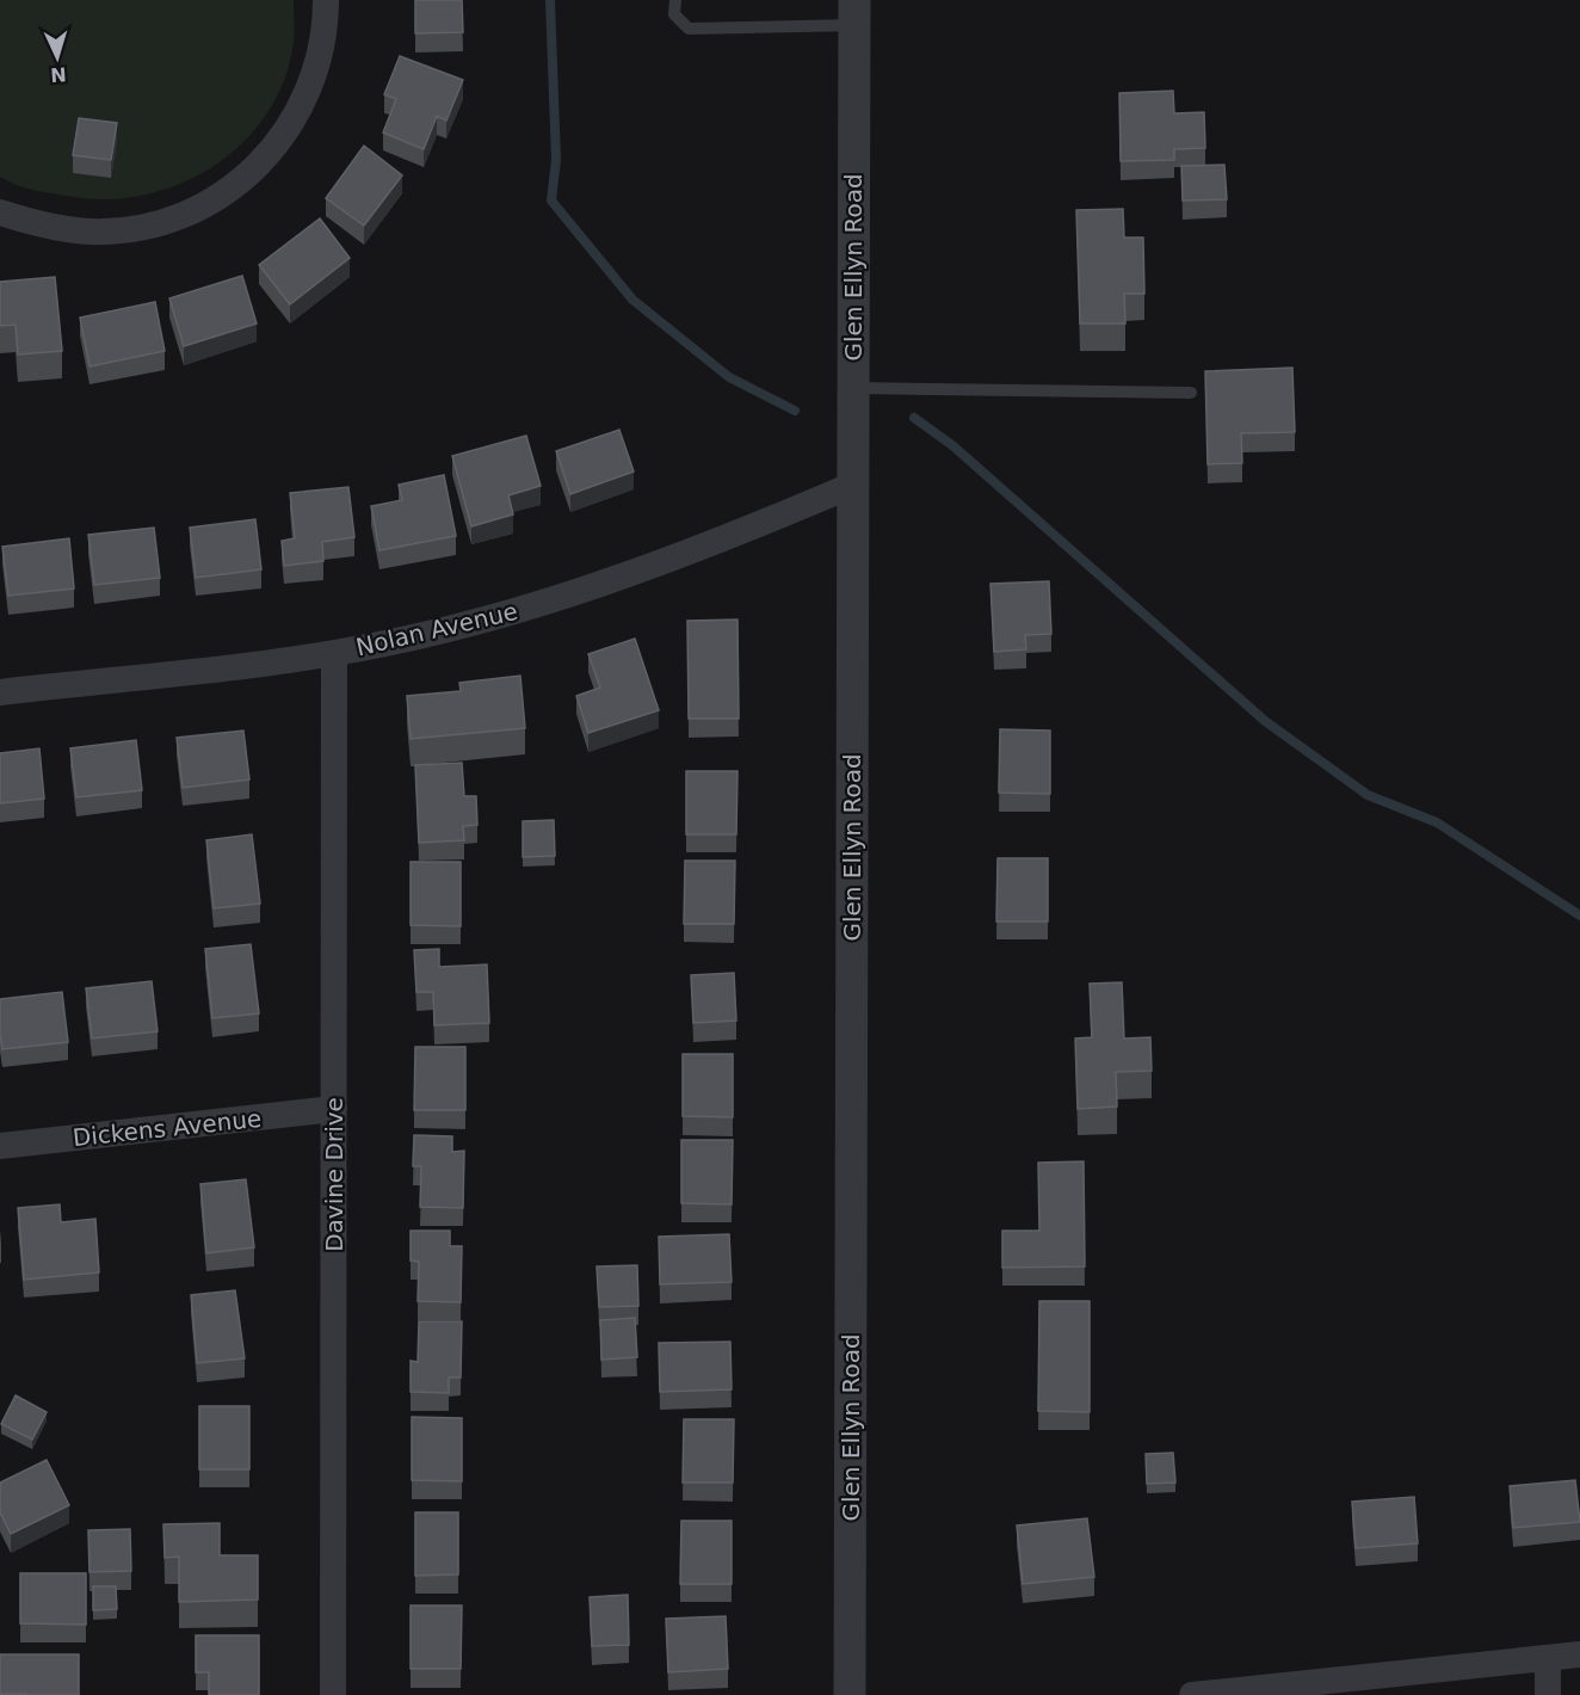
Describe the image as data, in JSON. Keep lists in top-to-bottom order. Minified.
{"streets":{"street":["Glen Ellyn Road","Nolan Avenue","Dickens Avenue","Davine Drive"]},"crossings":[["Glen Ellyn Road","Nolan Avenue"],["Nolan Avenue","Davine Drive"],["Dickens Avenue","Davine Drive"]],"north":"bottom"}
